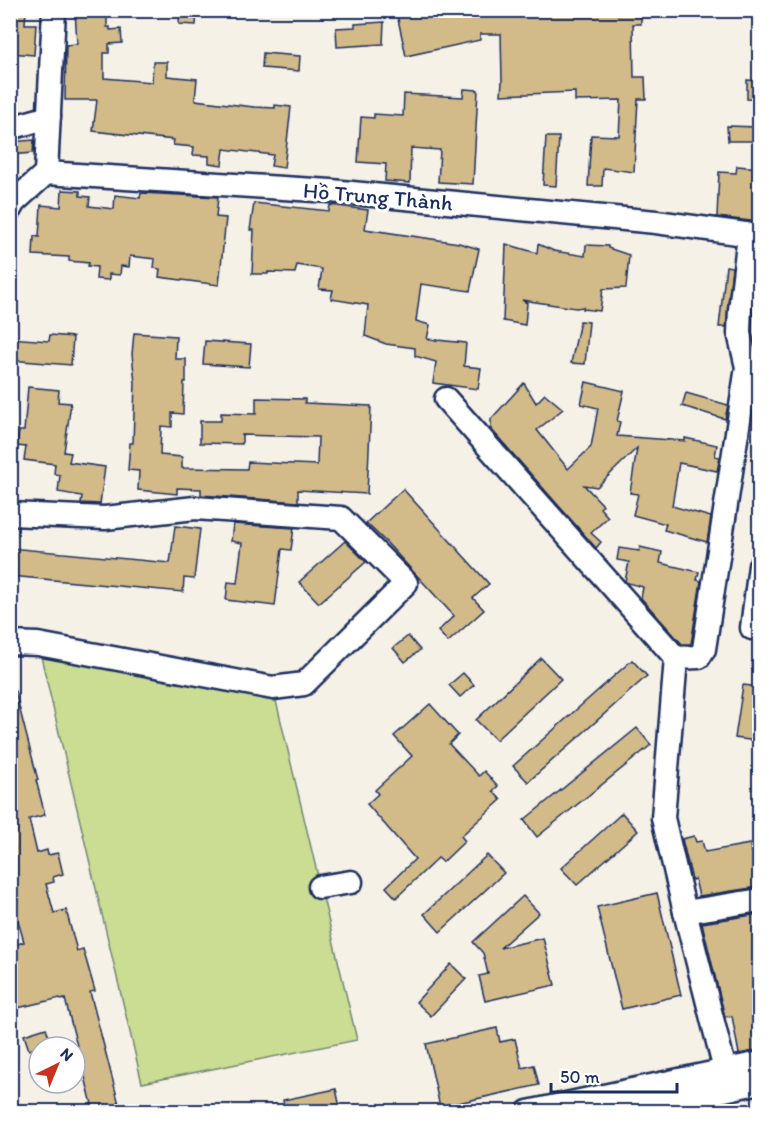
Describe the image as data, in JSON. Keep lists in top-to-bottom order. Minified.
{"streets":{"street":["Hồ Trung Thành"]},"scale_bar":"50 m","north":"top right"}
